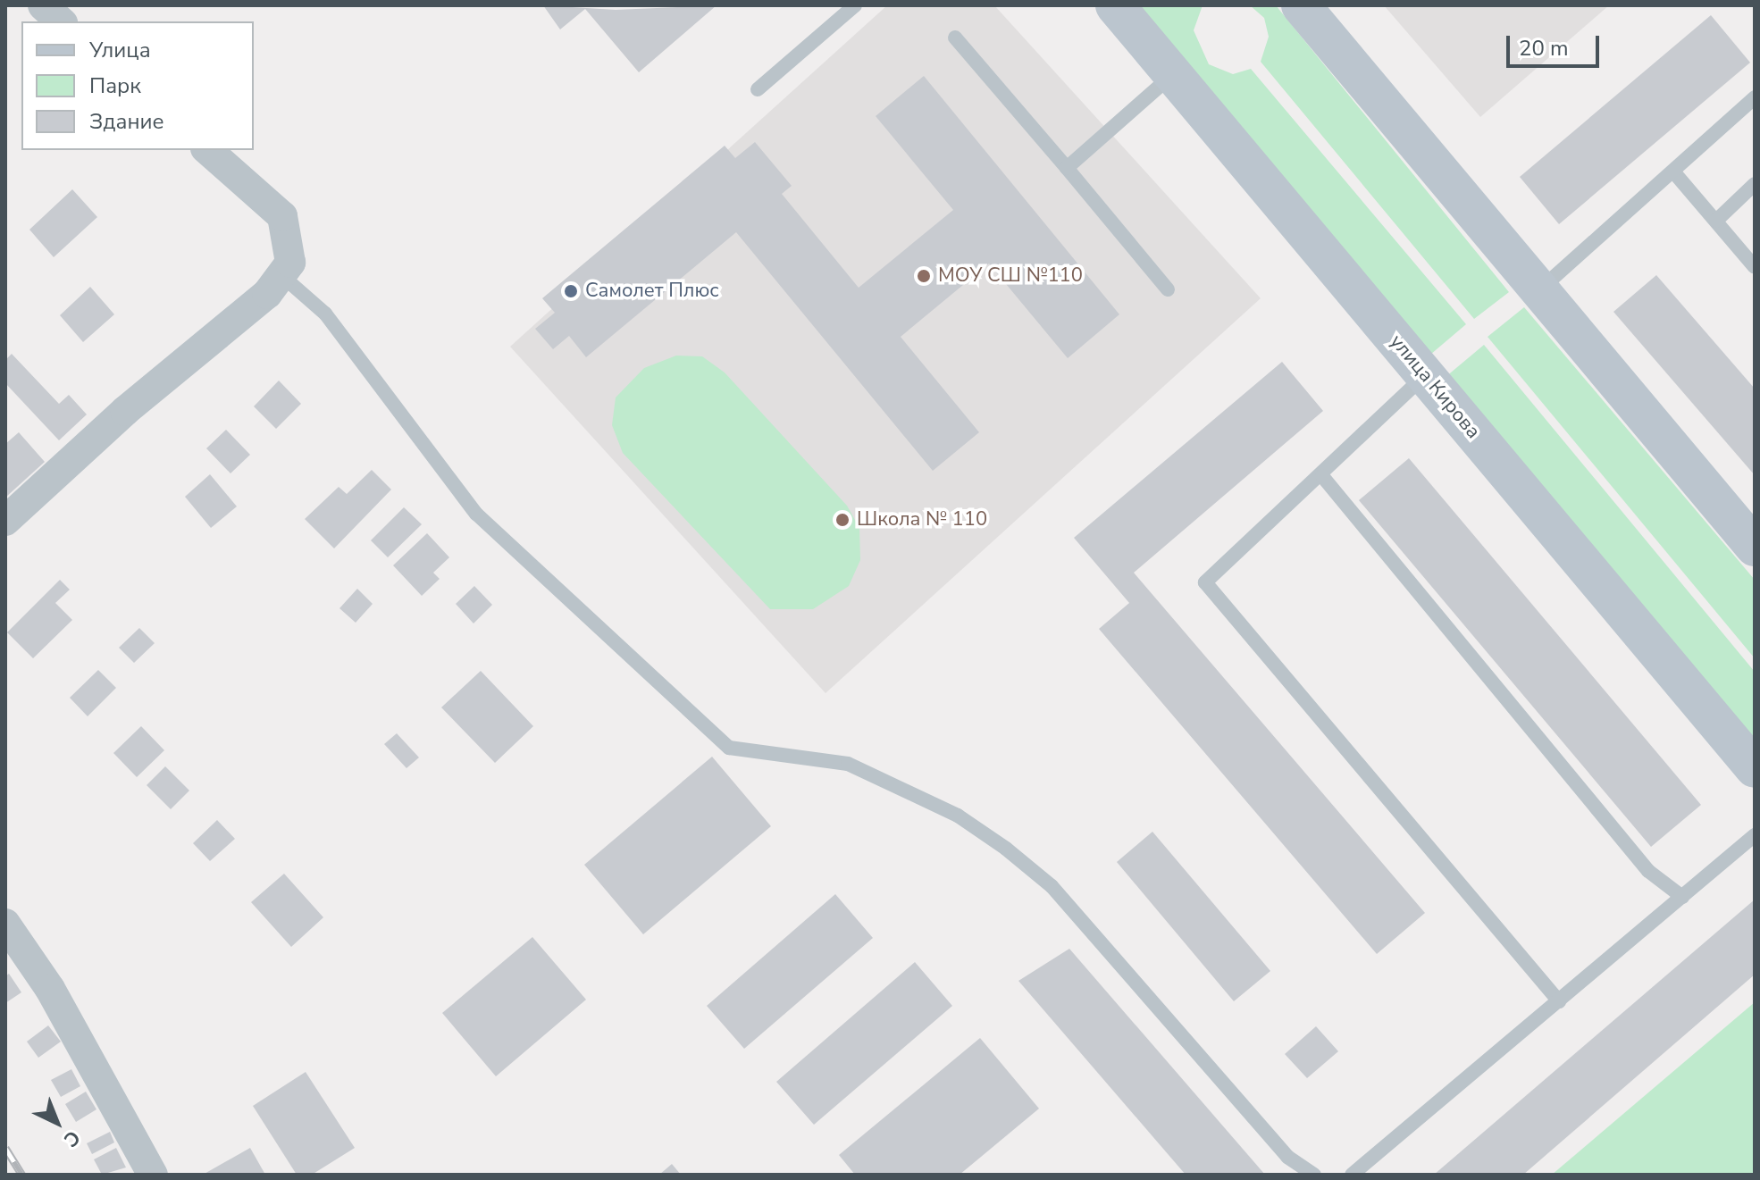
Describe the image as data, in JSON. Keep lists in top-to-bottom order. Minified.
{"streets":{"main road":["улица Кирова"]},"places":["МОУ СШ №110","Самолет Плюс","Школа № 110"],"legend":["Улица","Парк","Здание"],"scale_bar":"20 m","north":"bottom right"}
